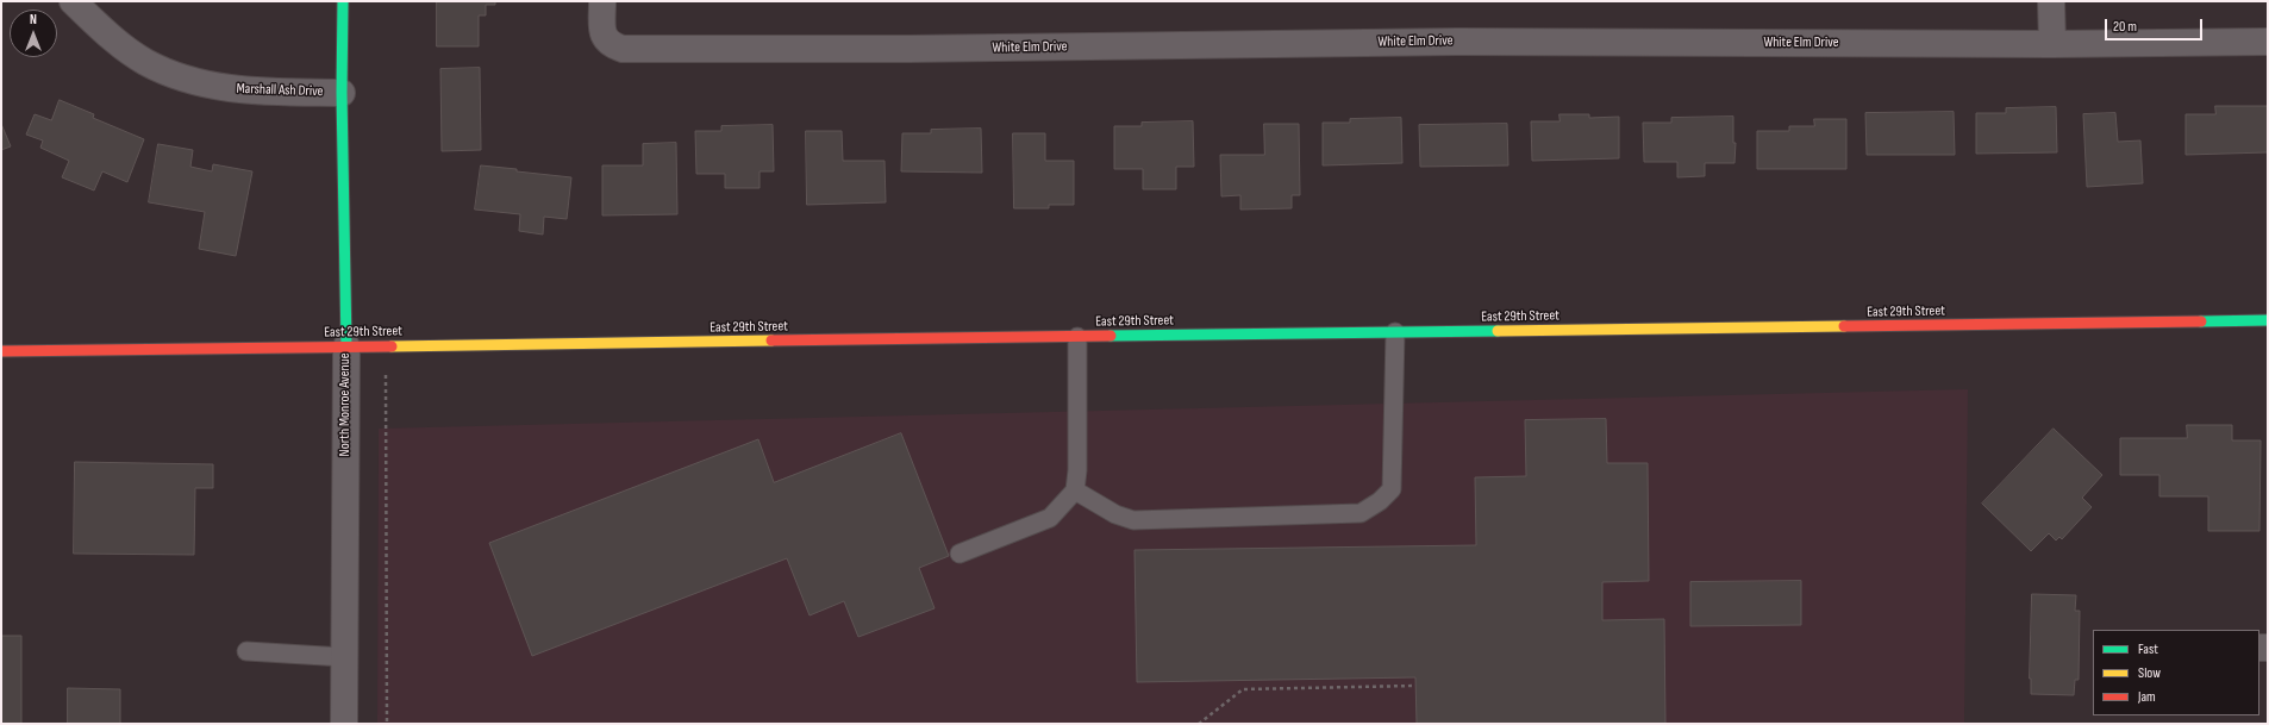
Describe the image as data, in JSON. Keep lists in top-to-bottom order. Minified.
{"streets":{"main road":["East 29th Street","North Monroe Avenue"],"street":["White Elm Drive","Marshall Ash Drive"]},"crossings":[["Marshall Ash Drive","North Monroe Avenue"],["East 29th Street","North Monroe Avenue"]],"legend":["Fast","Slow","Jam"],"scale_bar":"20 m","north":"top"}
